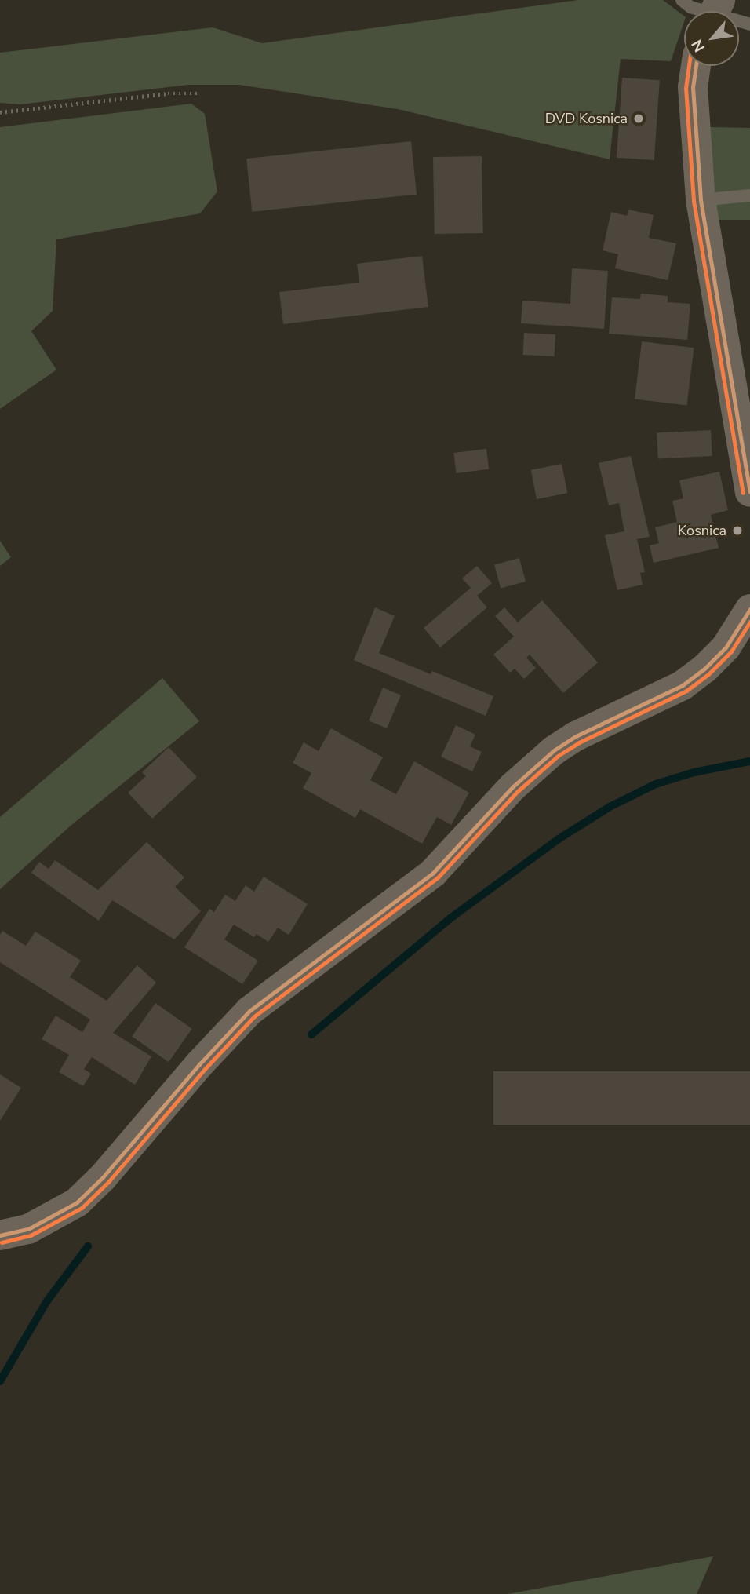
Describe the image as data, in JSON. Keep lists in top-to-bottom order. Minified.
{"places":["DVD Kosnica","Kosnica"],"north":"bottom left"}
